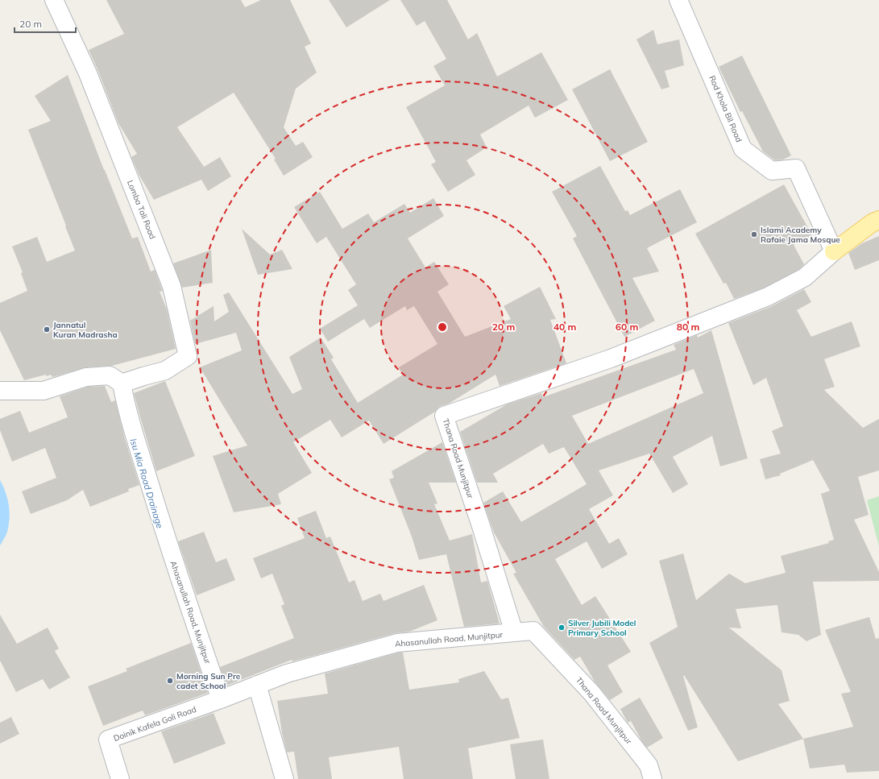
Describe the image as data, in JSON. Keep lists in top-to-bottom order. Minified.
{"streets":{"street":["Rod Khola Bil Road","Lomba Tali Road","Thana Road Munjitpur","Ahasanullah Road, Munjitpur","Doinik Kafela Goli Road"]},"crossings":[["Rod Khola Bil Road","Thana Road Munjitpur"],["Lomba Tali Road","Ahasanullah Road, Munjitpur"],["Thana Road Munjitpur","Ahasanullah Road, Munjitpur"],["Ahasanullah Road, Munjitpur","Doinik Kafela Goli Road"]],"water":["Isu Mia Road Drainage"],"places":["Islami Academy Rafaie Jama Mosque","Jannatul Kuran Madrasha","Silver Jubili Model Primary School","Morning Sun Pre cadet School"],"scale_bar":"20 m","rings":["20 m","40 m","60 m","80 m"]}
